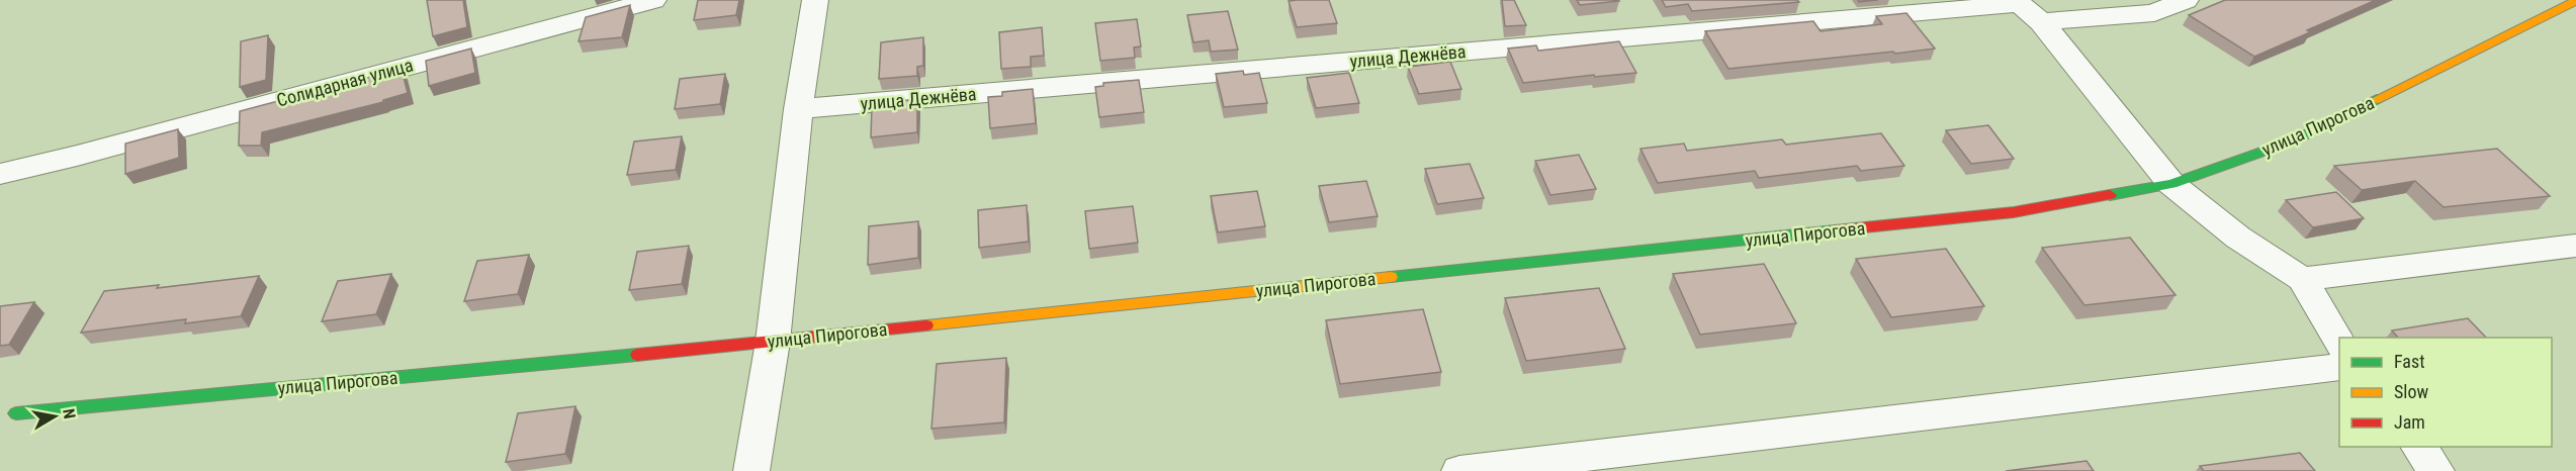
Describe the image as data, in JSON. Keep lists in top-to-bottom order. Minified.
{"streets":{"street":["улица Дежнёва","Солидарная улица","улица Пирогова"]},"legend":["Fast","Slow","Jam"],"north":"right"}
